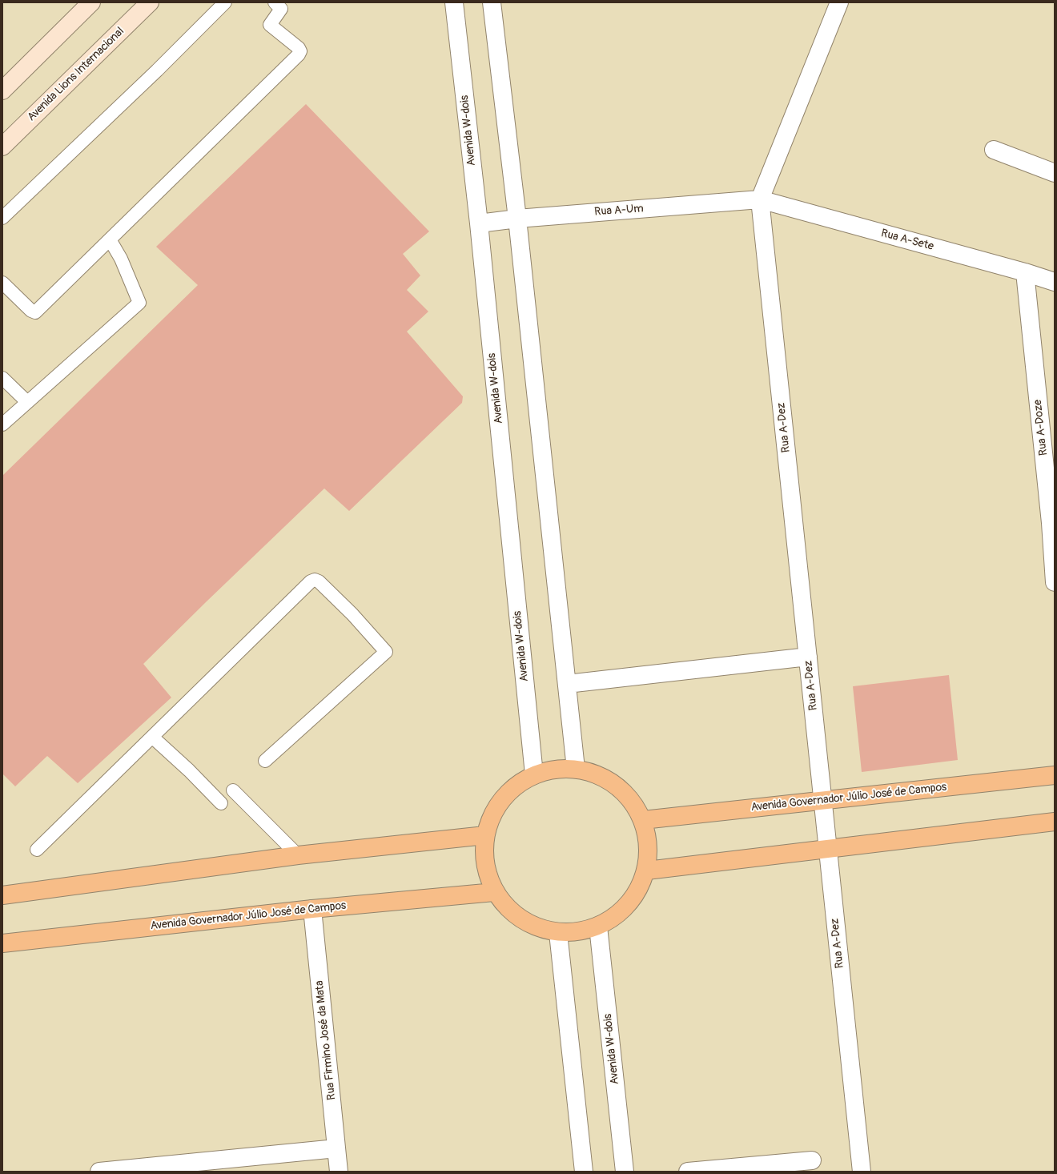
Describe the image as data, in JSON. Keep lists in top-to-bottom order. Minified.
{"streets":{"main road":["Avenida Lions Internacional","Avenida Governador Júlio José de Campos"],"street":["Avenida W-dois","Rua A-Um","Rua A-Sete","Rua A-Dez","Rua A-Doze","Rua Firmino José da Mata"]},"crossings":[["Avenida W-dois","Rua A-Um"],["Rua A-Um","Rua A-Sete"],["Rua A-Um","Rua A-Dez"],["Rua A-Sete","Rua A-Dez"],["Rua A-Sete","Rua A-Doze"],["Rua A-Dez","Avenida Governador Júlio José de Campos"],["Avenida Governador Júlio José de Campos","Rua Firmino José da Mata"]]}
